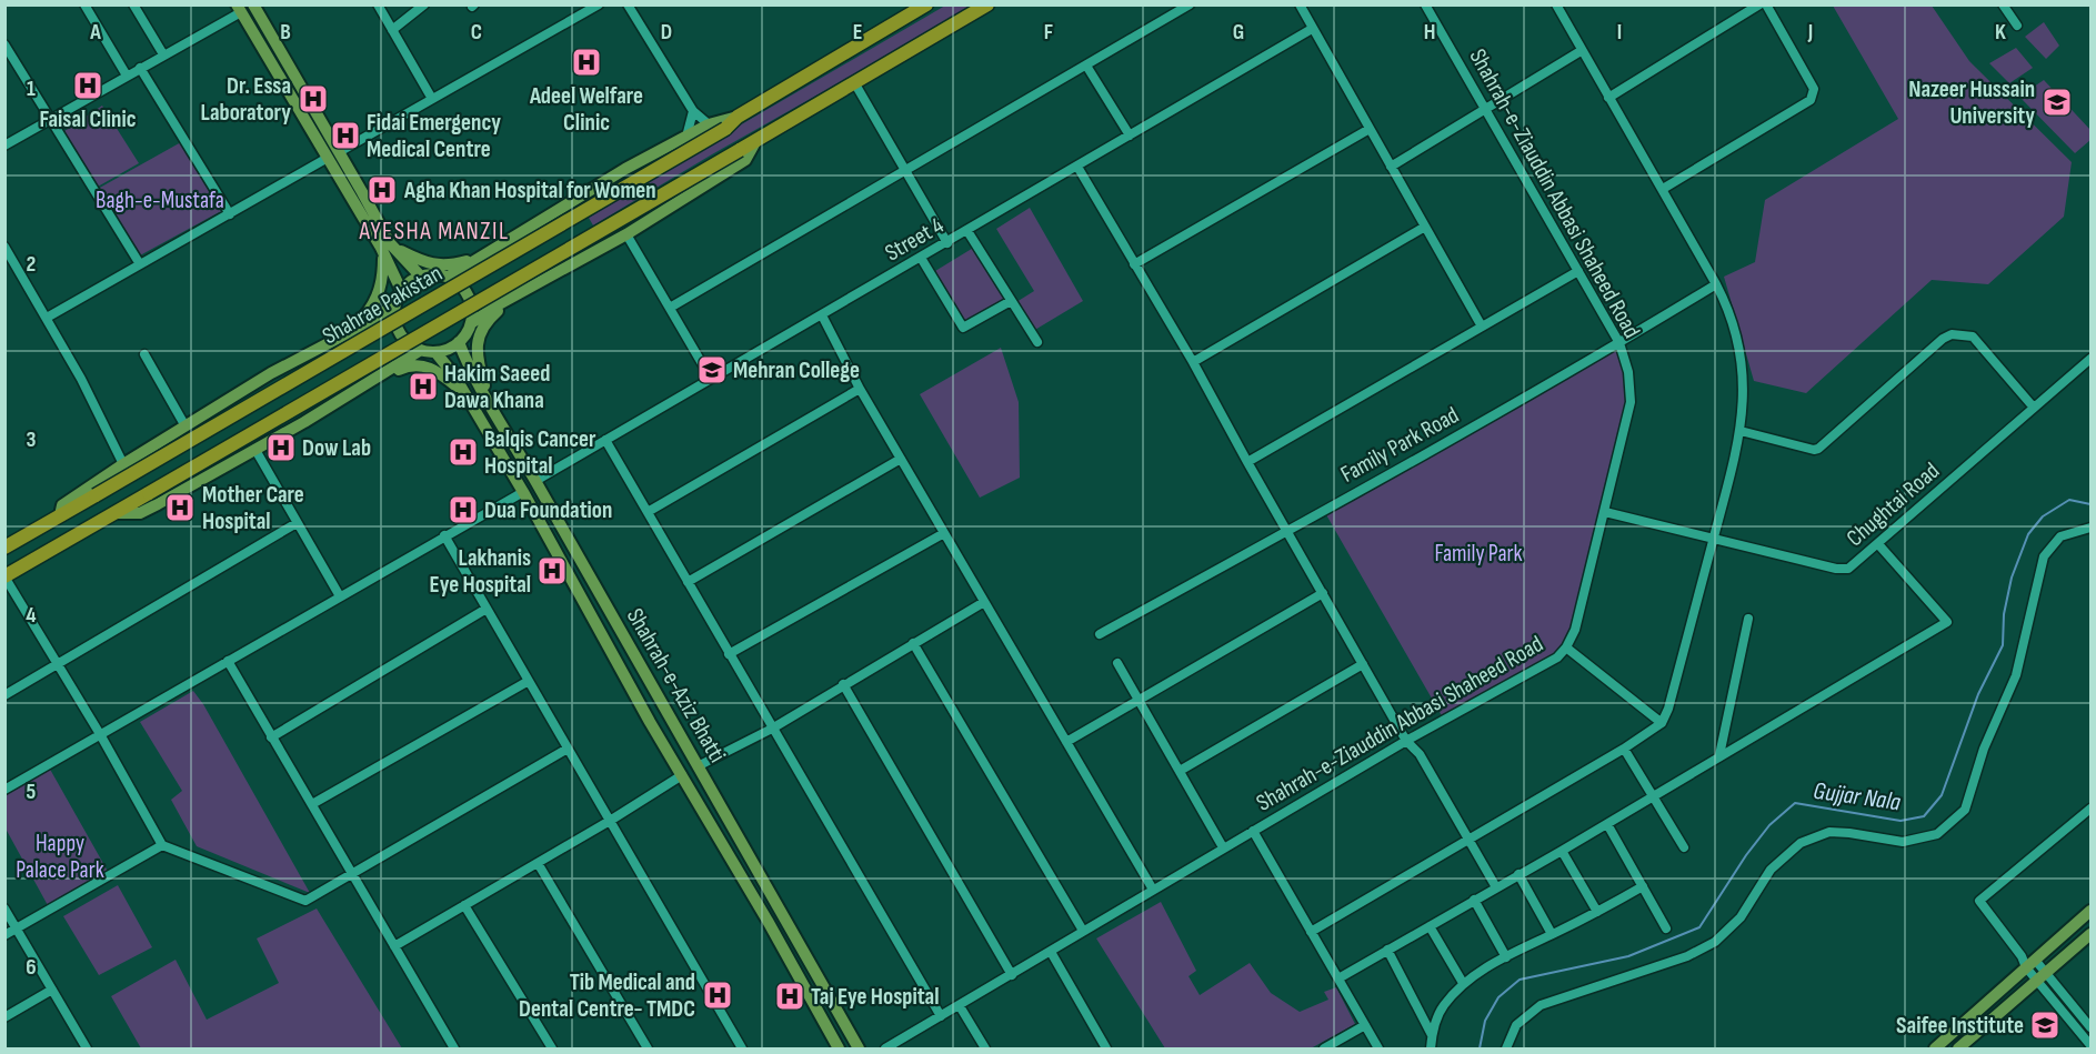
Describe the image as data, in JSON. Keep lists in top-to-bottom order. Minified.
{"streets":{"highway":["Shahrae Pakistan"],"main road":["Shahrah-e-Aziz Bhatti"],"street":["Shahrah-e-Ziauddin Abbasi Shaheed Road","Street 4","Family Park Road","Chughtai Road"]},"crossings":[["Shahrah-e-Ziauddin Abbasi Shaheed Road","Family Park Road"],["Shahrah-e-Ziauddin Abbasi Shaheed Road","Chughtai Road"],["Street 4","Shahrah-e-Aziz Bhatti"]],"districts":["AYESHA MANZIL"],"water":["Gujjar Nala"],"parks":["Bagh-e-Mustafa","Family Park","Happy Palace Park"],"places":{"hospital":["Adeel Welfare Clinic","Faisal Clinic","Dr. Essa Laboratory","Fidai Emergency Medical Centre","Agha Khan Hospital for Women","Hakim Saeed Dawa Khana","Dow Lab","Balqis Cancer Hospital","Mother Care Hospital","Dua Foundation","Lakhanis Eye Hospital","Tib Medical and Dental Centre- TMDC","Taj Eye Hospital"],"school or university":["Nazeer Hussain University","Mehran College","Saifee Institute"]},"grid":{"columns":["A","B","C","D","E","F","G","H","I","J","K"],"rows":["1","2","3","4","5","6"]}}
